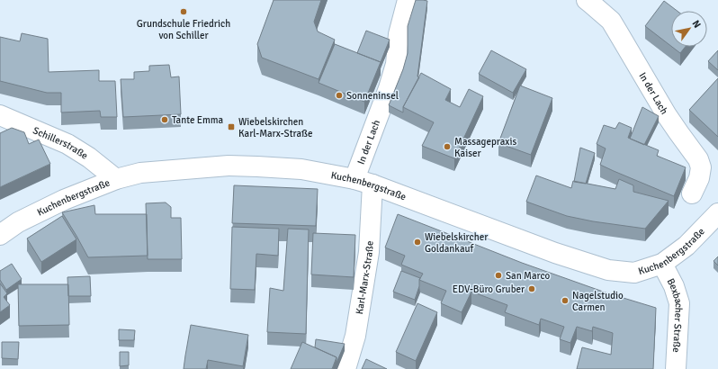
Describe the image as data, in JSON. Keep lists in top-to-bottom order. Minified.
{"streets":{"street":["In der Lach","Schillerstraße","Kuchenbergstraße","Karl-Marx-Straße","Bexbacher Straße"]},"crossings":[["In der Lach","Kuchenbergstraße"],["Schillerstraße","Kuchenbergstraße"],["Kuchenbergstraße","Karl-Marx-Straße"],["Kuchenbergstraße","Bexbacher Straße"]],"places":{"other":["Grundschule Friedrich von Schiller","Sonneninsel","Tante Emma","Massagepraxis Kaiser","Wiebelskircher Goldankauf","San Marco","EDV-Büro Gruber","Nagelstudio Carmen"],"transit":["Wiebelskirchen Karl-Marx-Straße"]},"north":"top right"}
